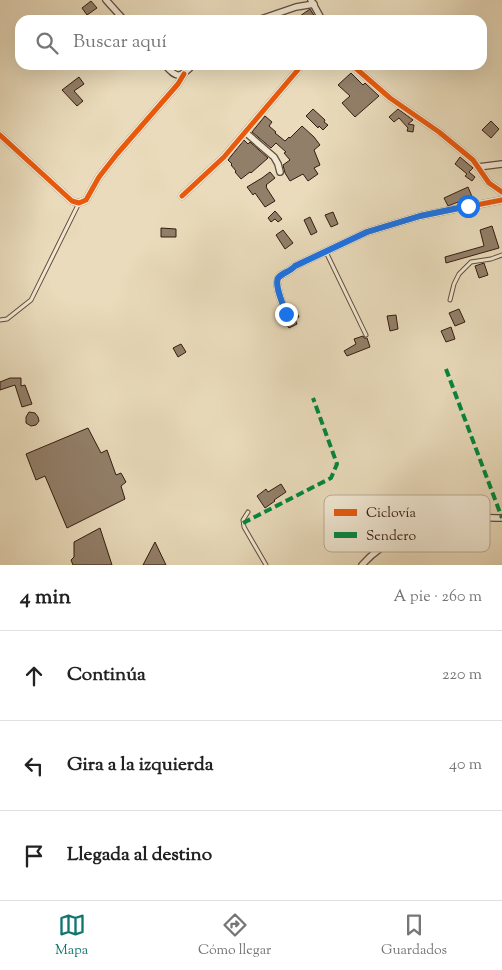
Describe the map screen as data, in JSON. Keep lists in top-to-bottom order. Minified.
{"legend":["Ciclovía","Sendero"],"page":{"search":"Buscar aquí","heading":["4 min","A pie · 260 m"],"list":[["Continúa","220 m"],["Gira a la izquierda","40 m"],"Llegada al destino"],"nav":["Mapa","Cómo llegar","Guardados"]}}
